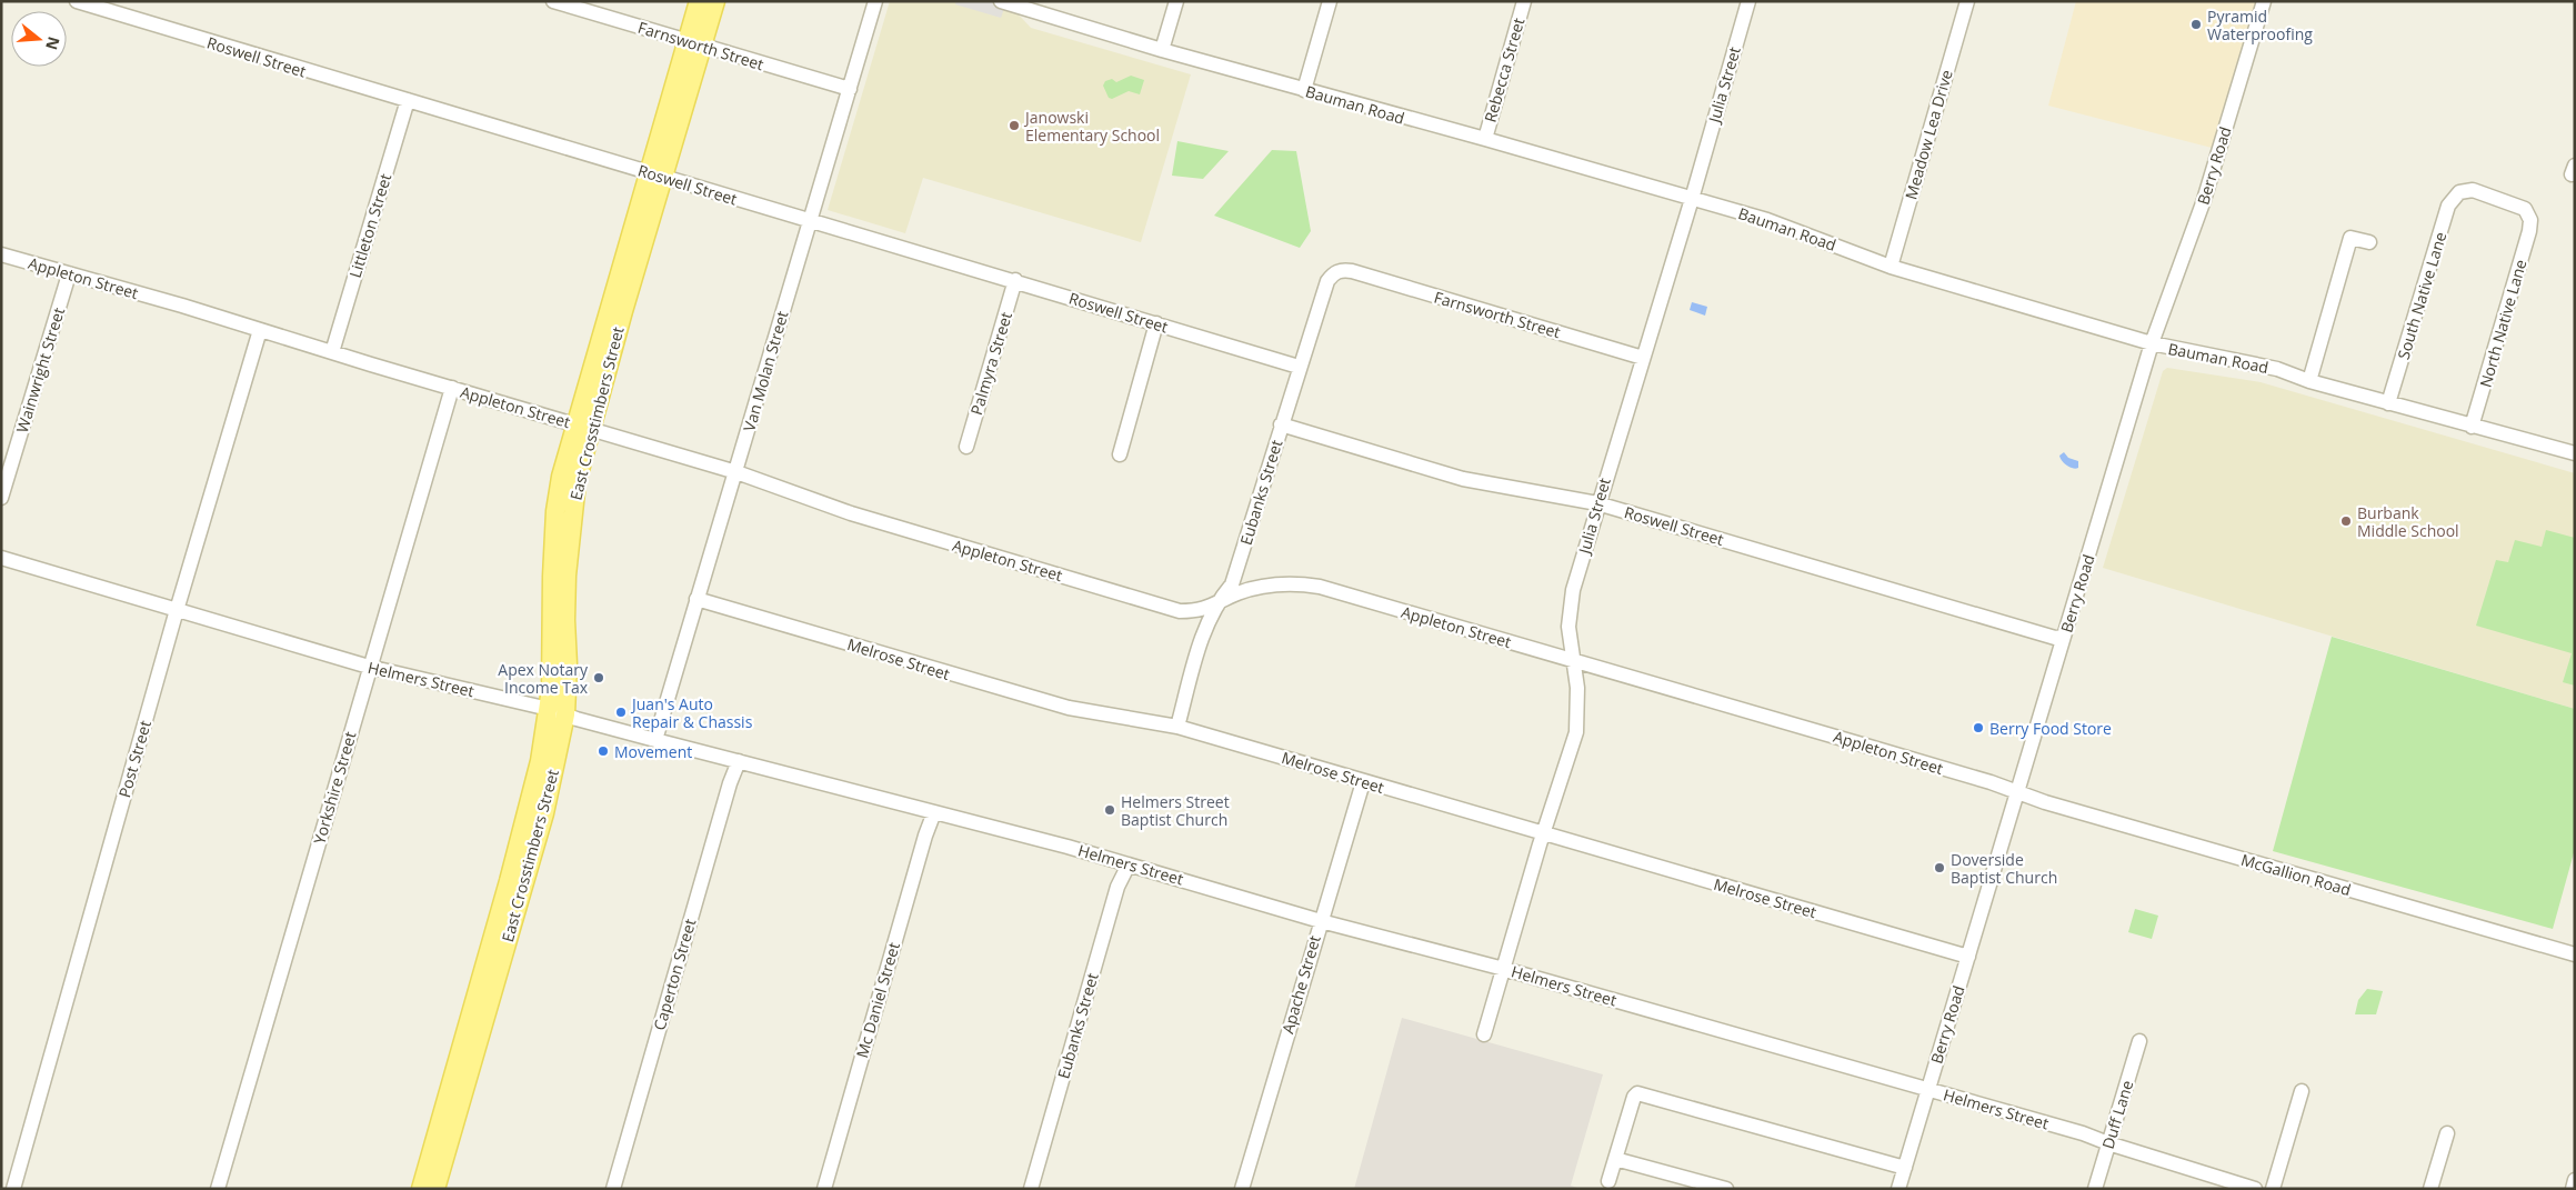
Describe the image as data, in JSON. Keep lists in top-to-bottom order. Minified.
{"streets":{"main road":["East Crosstimbers Street"],"street":["Farnsworth Street","Roswell Street","Rebecca Street","Julia Street","Bauman Road","Meadow Lea Drive","Berry Road","Littleton Street","Appleton Street","South Native Lane","North Native Lane","Palmyra Street","Wainwright Street","Van Molan Street","Eubanks Street","Melrose Street","Helmers Street","Post Street","Yorkshire Street","McGallion Road","Caperton Street","Apache Street","Mc Daniel Street","Duff Lane"]},"crossings":[["Farnsworth Street","Julia Street"],["Farnsworth Street","Van Molan Street"],["Farnsworth Street","East Crosstimbers Street"],["Farnsworth Street","Eubanks Street"],["Roswell Street","Julia Street"],["Roswell Street","Berry Road"],["Roswell Street","Littleton Street"],["Roswell Street","Palmyra Street"],["Roswell Street","Van Molan Street"],["Roswell Street","East Crosstimbers Street"],["Roswell Street","Eubanks Street"],["Rebecca Street","Bauman Road"],["Julia Street","Bauman Road"],["Julia Street","Appleton Street"],["Julia Street","Melrose Street"],["Julia Street","Helmers Street"],["Bauman Road","Meadow Lea Drive"],["Bauman Road","Berry Road"],["Bauman Road","South Native Lane"],["Bauman Road","North Native Lane"],["Berry Road","Appleton Street"],["Berry Road","Melrose Street"],["Berry Road","Helmers Street"],["Berry Road","McGallion Road"],["Littleton Street","Appleton Street"],["Appleton Street","Wainwright Street"],["Appleton Street","Van Molan Street"],["Appleton Street","East Crosstimbers Street"],["Appleton Street","Eubanks Street"],["Appleton Street","Post Street"],["Appleton Street","Yorkshire Street"],["Appleton Street","McGallion Road"],["South Native Lane","North Native Lane"],["Van Molan Street","Melrose Street"],["Van Molan Street","Helmers Street"],["East Crosstimbers Street","Helmers Street"],["Eubanks Street","Helmers Street"],["Melrose Street","Apache Street"],["Helmers Street","Post Street"],["Helmers Street","Yorkshire Street"],["Helmers Street","Caperton Street"],["Helmers Street","Apache Street"],["Helmers Street","Mc Daniel Street"],["Helmers Street","Duff Lane"]],"places":["Pyramid Waterproofing","Janowski Elementary School","Burbank Middle School","Apex Notary Income Tax","Juan's Auto Repair & Chassis","Berry Food Store","Movement","Helmers Street Baptist Church","Doverside Baptist Church"],"north":"right"}
